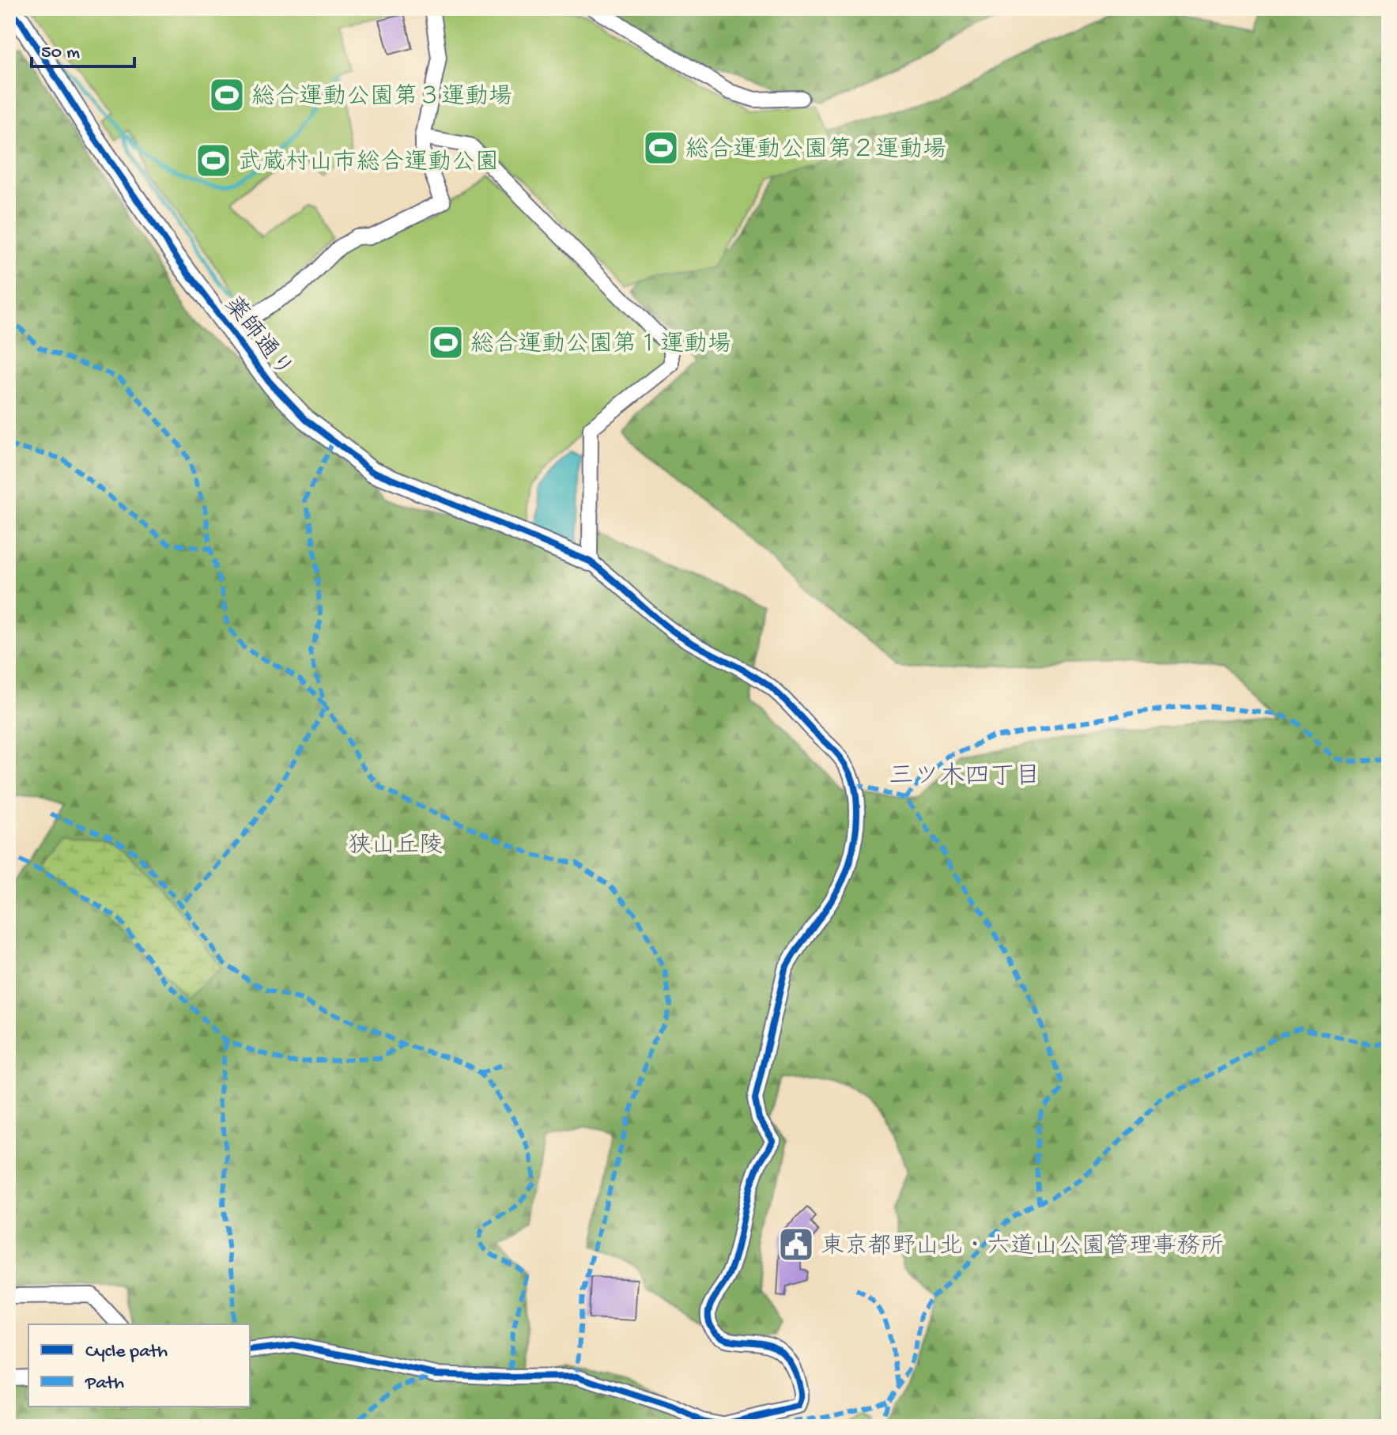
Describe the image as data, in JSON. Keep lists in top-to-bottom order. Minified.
{"streets":{"street":["薬師通り"]},"districts":["三ツ木四丁目"],"parks":["狭山丘陵"],"places":{"sports":["総合運動公園第３運動場","総合運動公園第２運動場","武蔵村山市総合運動公園","総合運動公園第１運動場"],"public building":["東京都野山北・六道山公園管理事務所"]},"legend":["Cycle path","Path"],"scale_bar":"50 m"}
